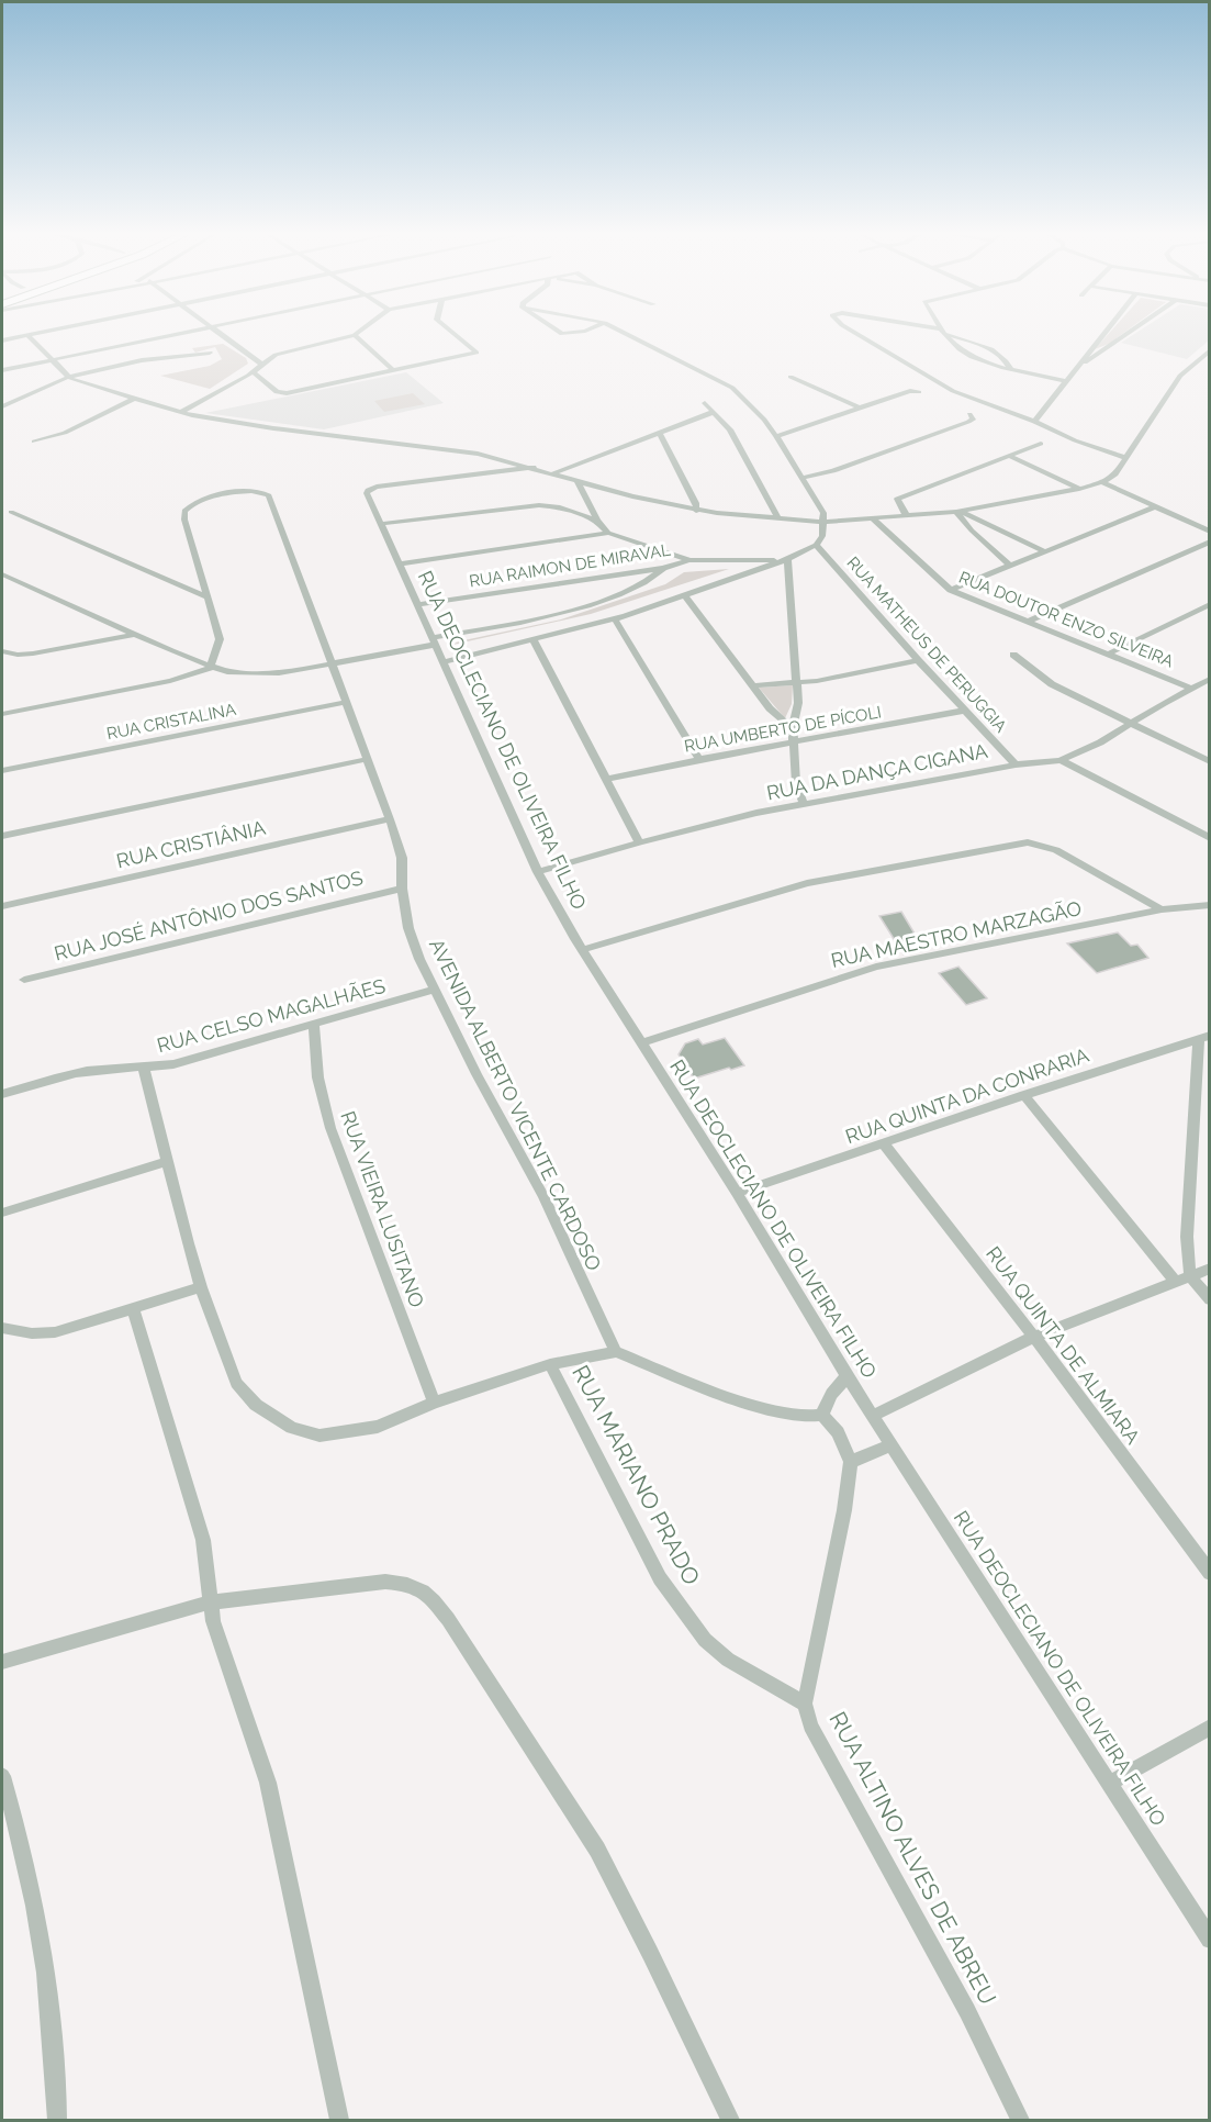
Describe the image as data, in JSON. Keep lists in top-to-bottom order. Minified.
{"streets":{"street":["RUA RAIMON DE MIRAVAL","RUA DOUTOR ENZO SILVEIRA","RUA MATHEUS DE PERUGGIA","RUA CRISTALINA","RUA UMBERTO DE PÍCOLI","RUA DEOCLECIANO DE OLIVEIRA FILHO","RUA DA DANÇA CIGANA","RUA CRISTIÂNIA","RUA JOSÉ ANTÔNIO DOS SANTOS","RUA MAESTRO MARZAGÃO","RUA CELSO MAGALHÃES","RUA QUINTA DA CONRARIA","AVENIDA ALBERTO VICENTE CARDOSO","RUA VIEIRA LUSITANO","RUA QUINTA DE ALMIARA","RUA MARIANO PRADO","RUA ALTINO ALVES DE ABREU"]},"crossings":[["RUA RAIMON DE MIRAVAL","RUA DEOCLECIANO DE OLIVEIRA FILHO"],["RUA DOUTOR ENZO SILVEIRA","RUA DA DANÇA CIGANA"],["RUA MATHEUS DE PERUGGIA","RUA UMBERTO DE PÍCOLI"],["RUA MATHEUS DE PERUGGIA","RUA DA DANÇA CIGANA"],["RUA CRISTALINA","AVENIDA ALBERTO VICENTE CARDOSO"],["RUA DEOCLECIANO DE OLIVEIRA FILHO","RUA DA DANÇA CIGANA"],["RUA DEOCLECIANO DE OLIVEIRA FILHO","RUA MAESTRO MARZAGÃO"],["RUA DEOCLECIANO DE OLIVEIRA FILHO","RUA QUINTA DA CONRARIA"],["RUA CRISTIÂNIA","AVENIDA ALBERTO VICENTE CARDOSO"],["RUA JOSÉ ANTÔNIO DOS SANTOS","AVENIDA ALBERTO VICENTE CARDOSO"],["RUA CELSO MAGALHÃES","AVENIDA ALBERTO VICENTE CARDOSO"],["RUA CELSO MAGALHÃES","RUA VIEIRA LUSITANO"],["RUA QUINTA DA CONRARIA","RUA QUINTA DE ALMIARA"],["RUA MARIANO PRADO","RUA ALTINO ALVES DE ABREU"]]}
